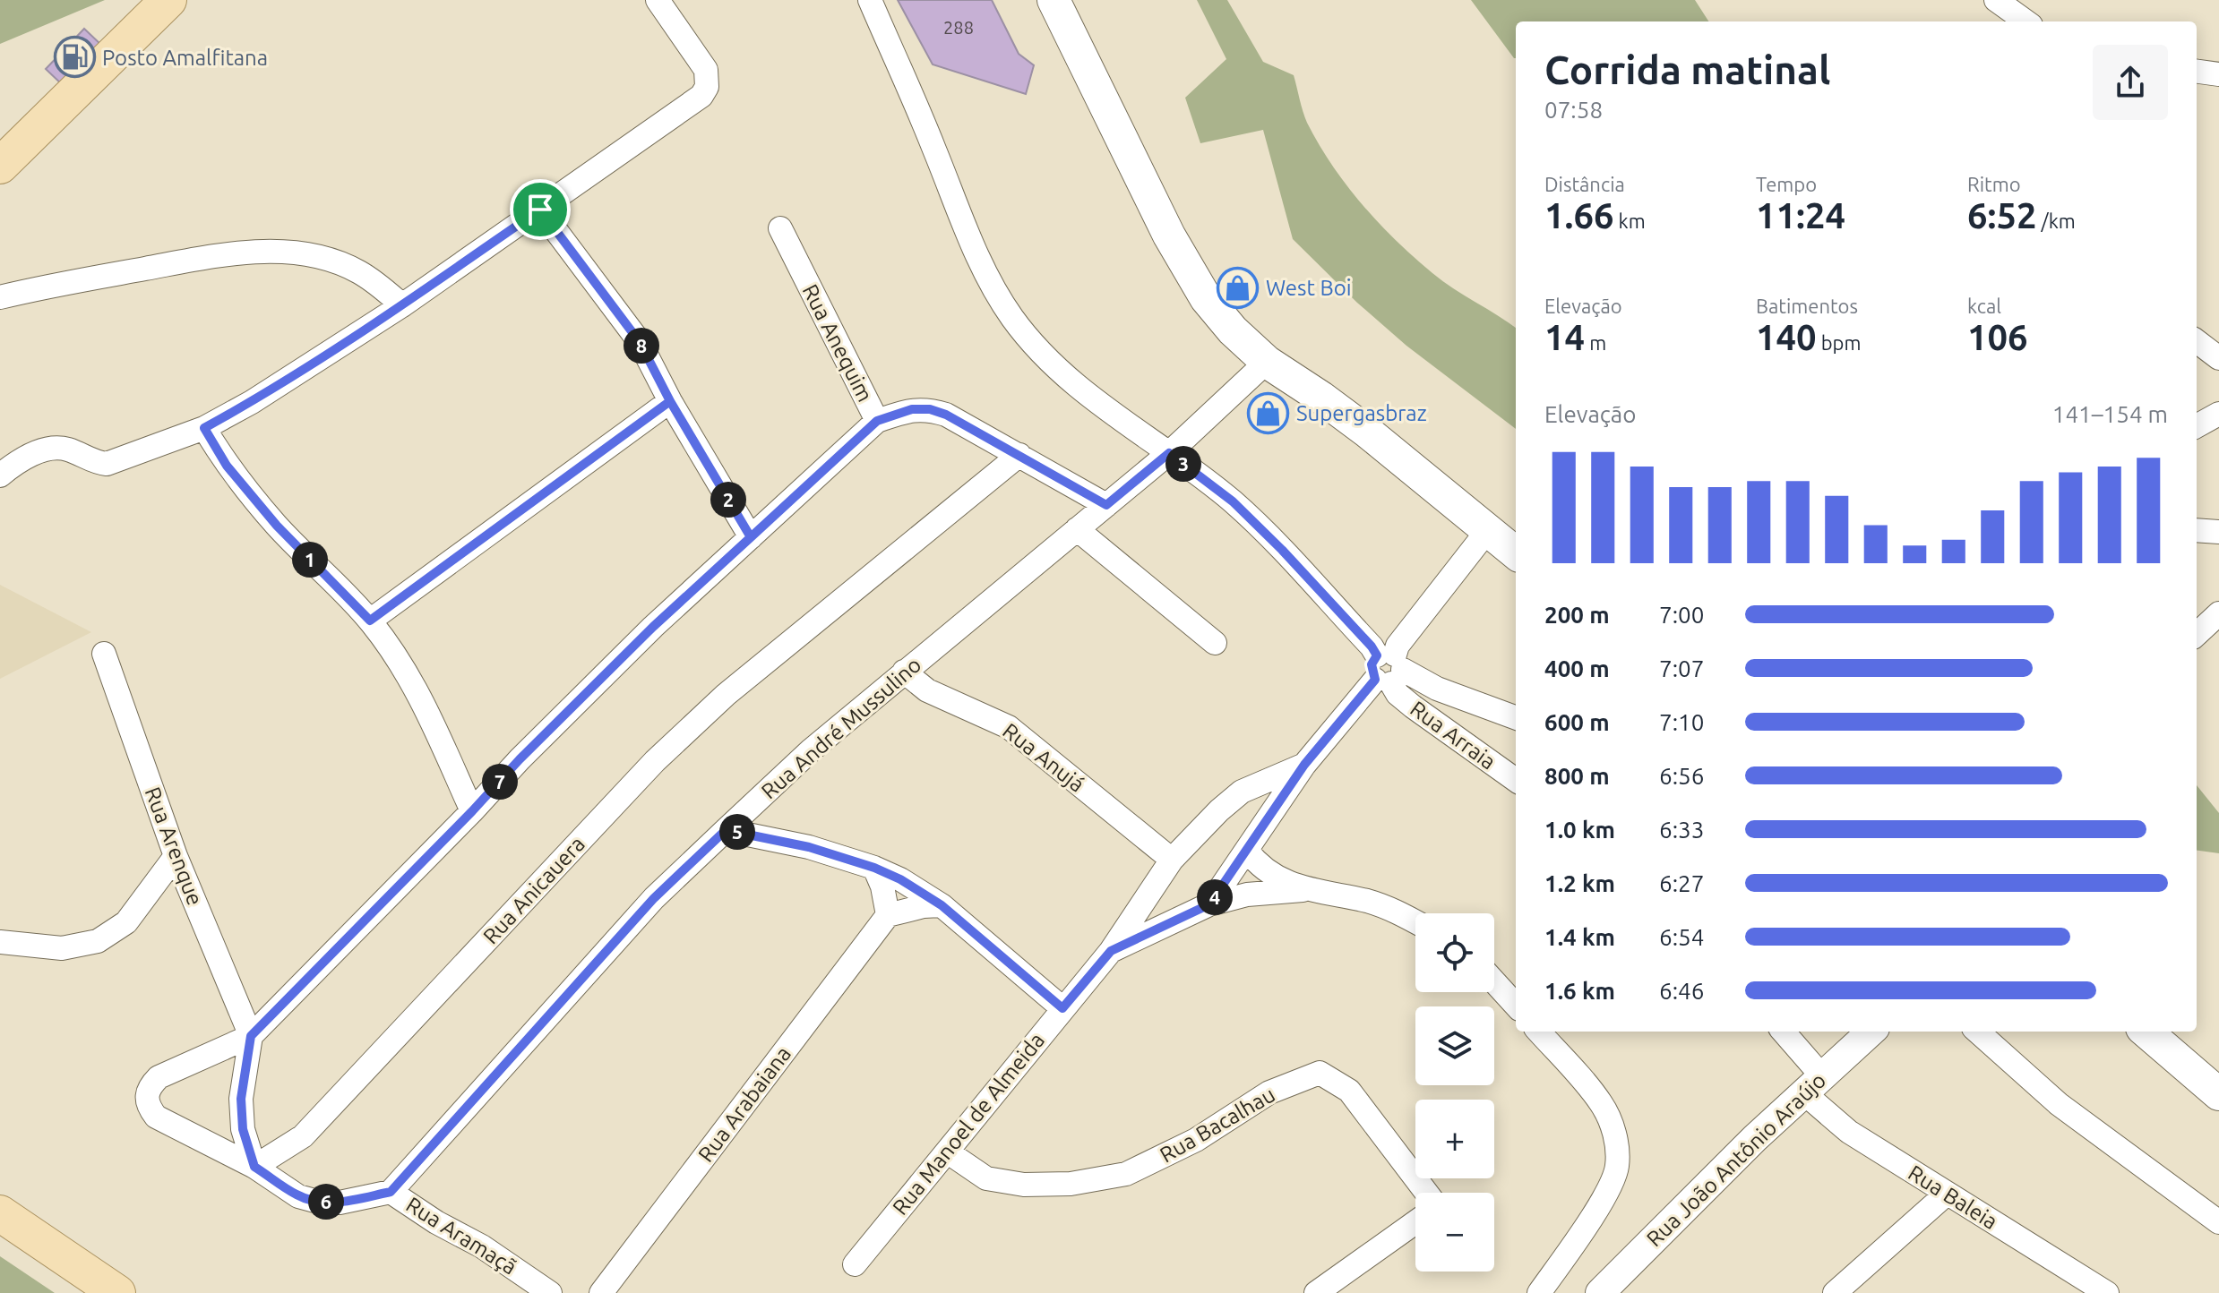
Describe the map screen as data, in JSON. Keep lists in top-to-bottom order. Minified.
{"streets":{"street":["Rua Anequim","Rua André Mussulino","Rua Arraia","Rua Anujá","Rua Arenque","Rua Anicauera","Rua Arabaiana","Rua Manoel de Almeida","Rua Bacalhau","Rua João Antônio Araújo","Rua Baleia","Rua Aramaçã"]},"crossings":[["Rua Anequim","Rua André Mussulino"],["Rua Anequim","Rua Anicauera"],["Rua André Mussulino","Rua Arraia"],["Rua André Mussulino","Rua Anujá"],["Rua André Mussulino","Rua Aramaçã"],["Rua Arraia","Rua Manoel de Almeida"],["Rua Anujá","Rua Manoel de Almeida"],["Rua Anicauera","Rua Aramaçã"],["Rua Manoel de Almeida","Rua Bacalhau"],["Rua João Antônio Araújo","Rua Baleia"]],"places":{"fuel station":["Posto Amalfitana"],"shop":["West Boi","Supergasbraz"]},"house_numbers":["288"],"page":{"heading":["Corrida matinal","07:58"],"stats":[["Distância","1.66 km"],["Tempo","11:24"],["Ritmo","6:52 /km"],["Elevação","14 m"],["Batimentos","140 bpm"],["kcal","106"]],"pins":["8","3","2","1","7","5","4","6"],"chart":["Elevação","141–154 m"],"list":[{"name":"200 m","note":"7:00"},{"name":"400 m","note":"7:07"},{"name":"600 m","note":"7:10"},{"name":"800 m","note":"6:56"},{"name":"1.0 km","note":"6:33"},{"name":"1.2 km","note":"6:27"},{"name":"1.4 km","note":"6:54"},{"name":"1.6 km","note":"6:46"}],"map_buttons":["+","−"]}}
